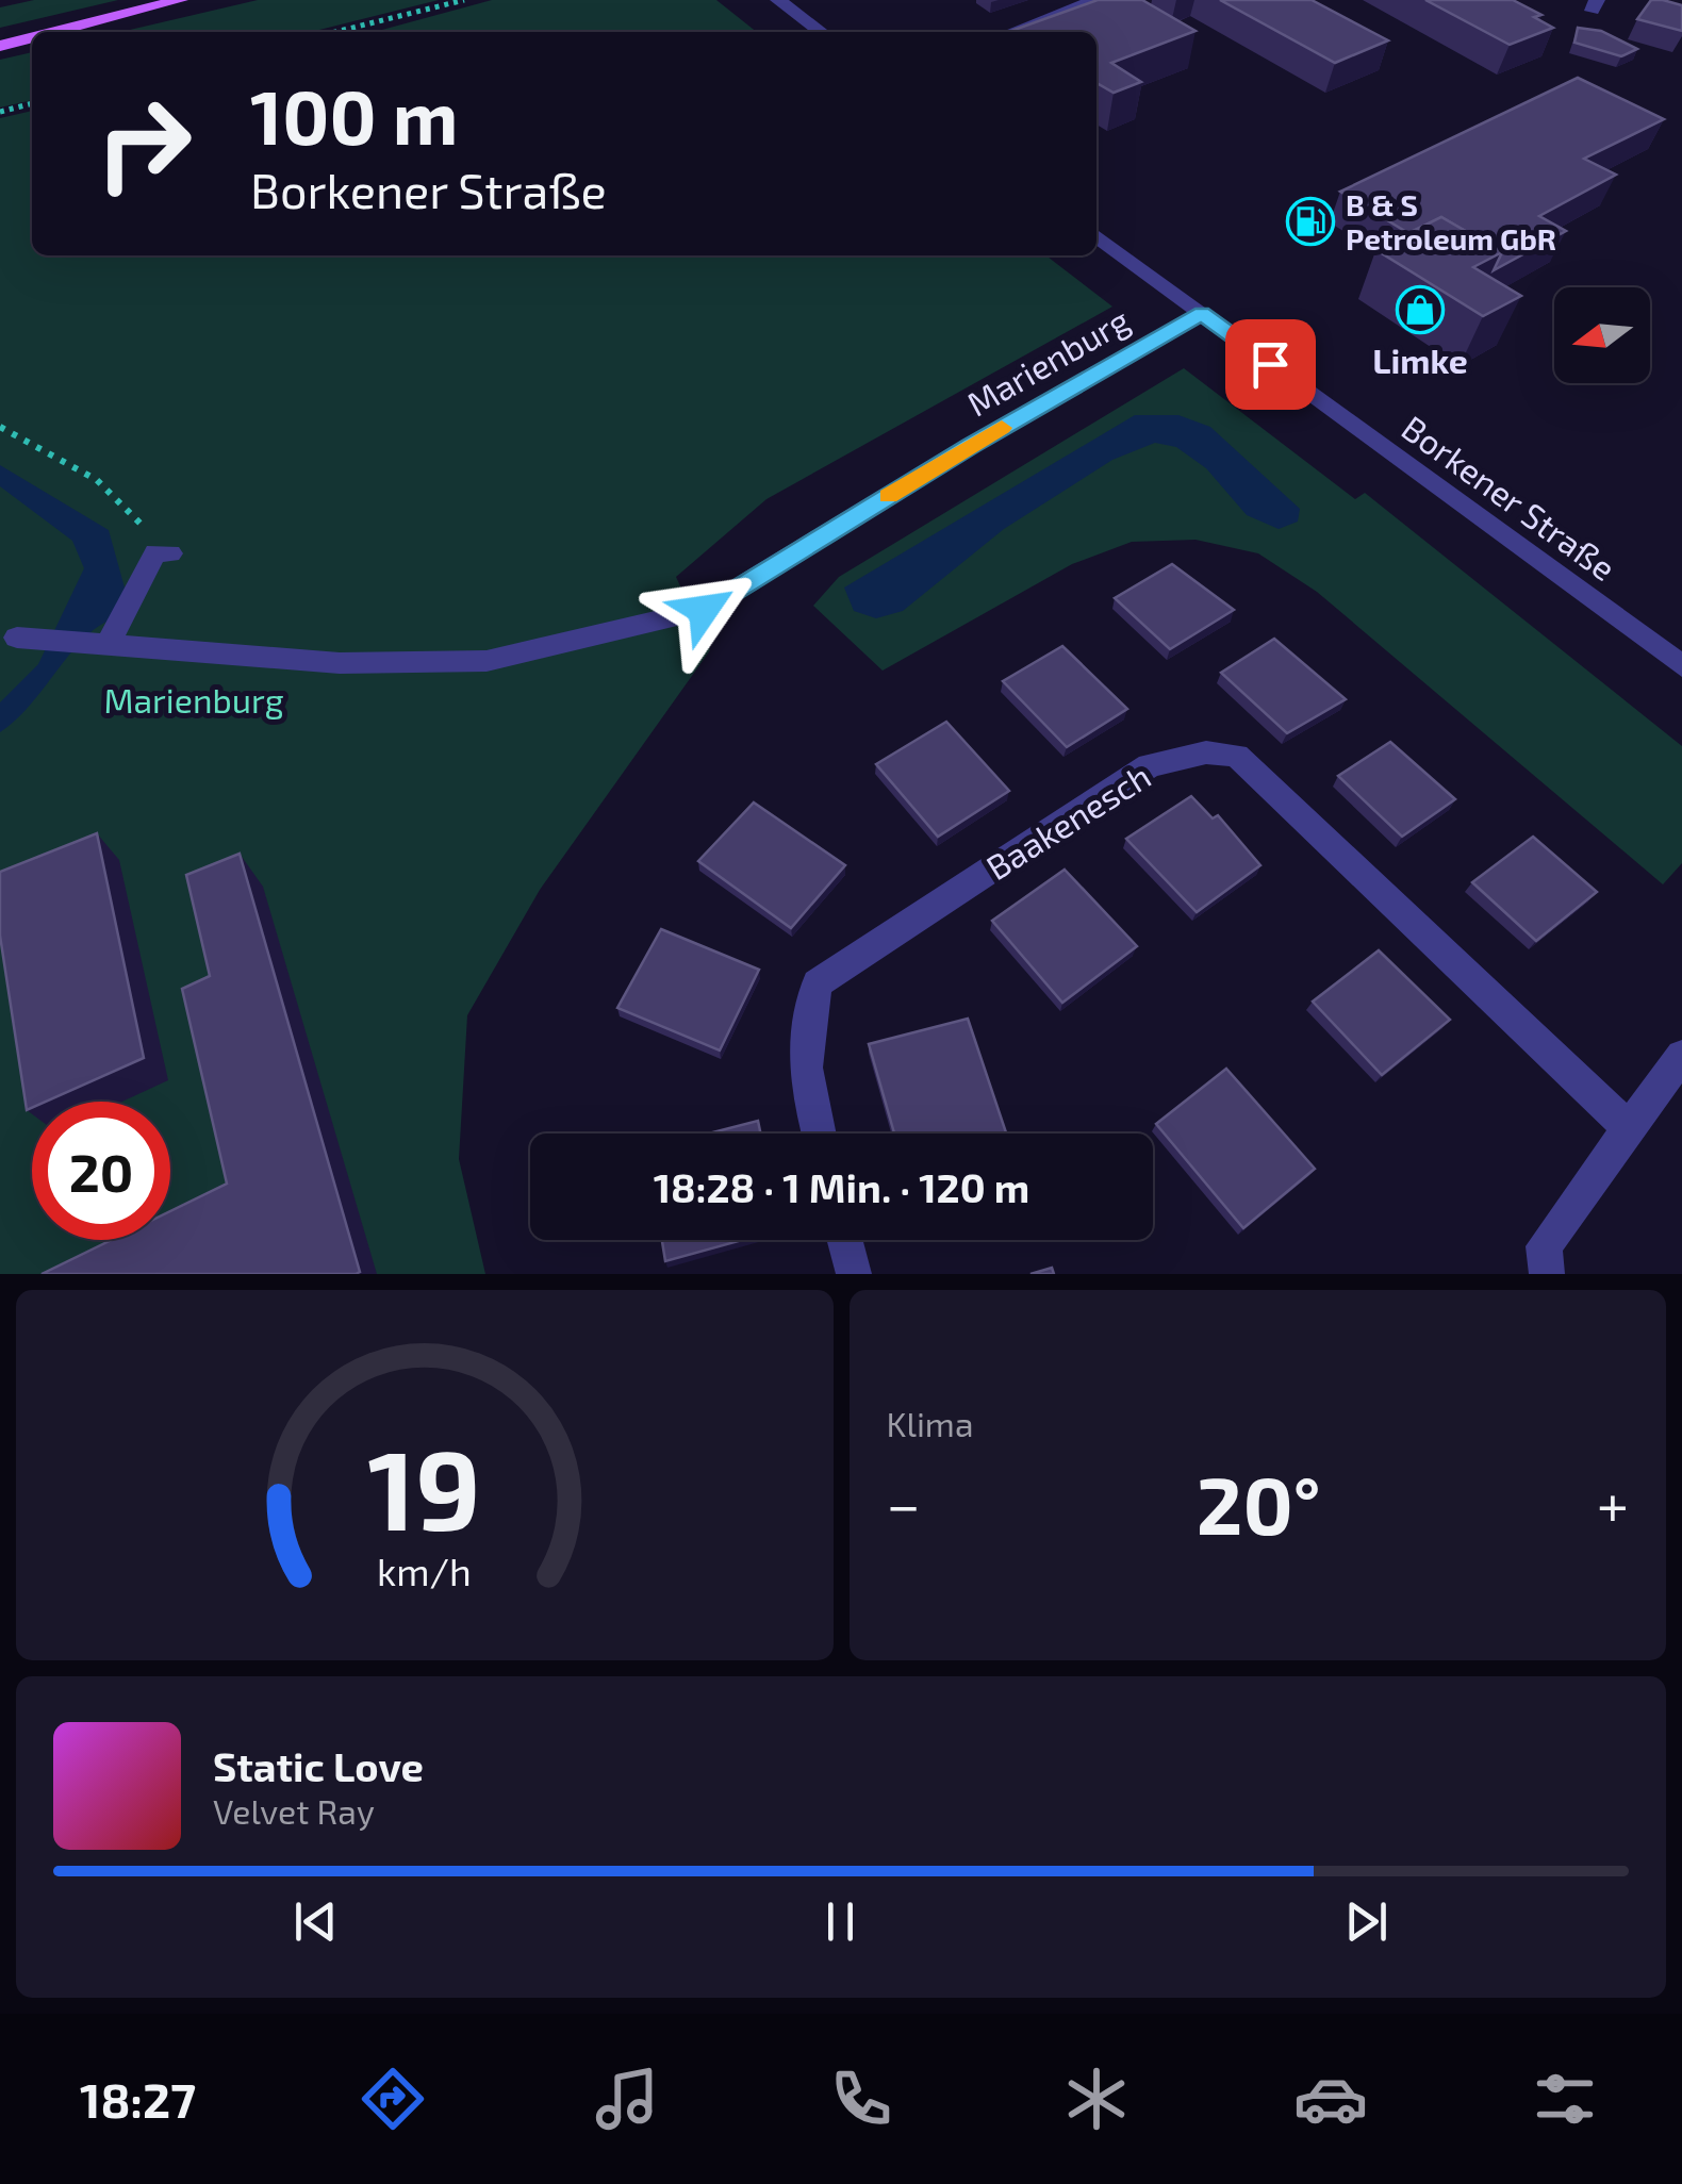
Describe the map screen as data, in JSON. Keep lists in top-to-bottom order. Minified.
{"streets":{"street":["Marienburg","Borkener Straße","Baakenesch"]},"crossings":[["Marienburg","Borkener Straße"]],"parks":["Marienburg"],"places":{"fuel station":["B & S Petroleum GbR"],"shop":["Limke"]},"north":"left","page":{"turn":["100 m","Borkener Straße"],"limit":"20","trip":"18:28 · 1 Min. · 120 m","tile":"Klima","heat":["−","20°","+"],"song":["Static Love","Velvet Ray"],"tabs":"18:27","gauge":["19","km/h"]}}
